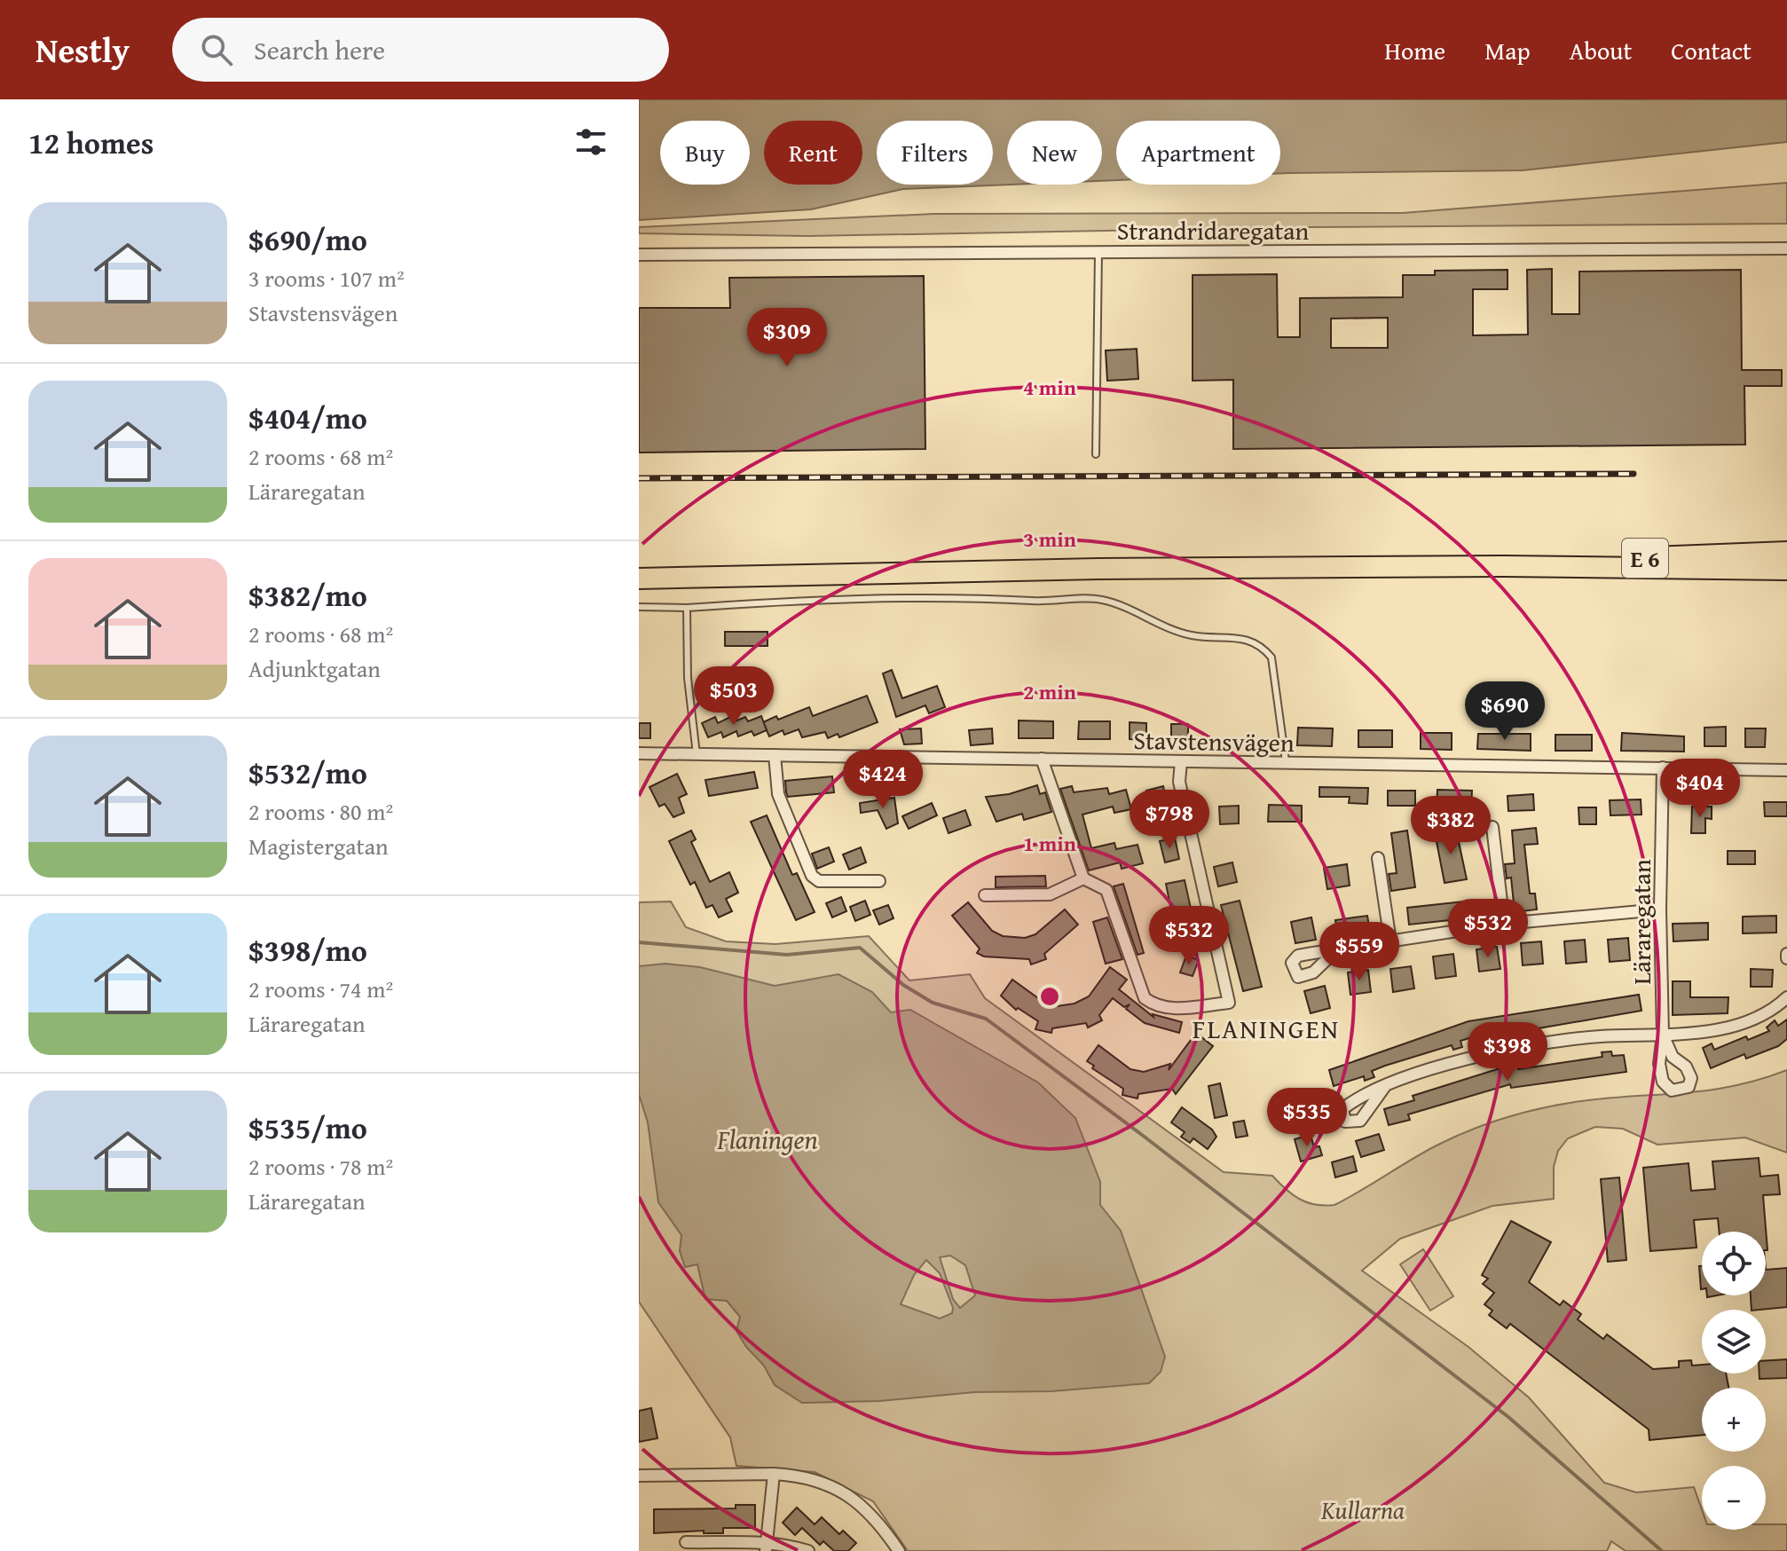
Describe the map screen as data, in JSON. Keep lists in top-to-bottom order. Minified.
{"streets":{"highway":["E 6"],"street":["Strandridaregatan","Stavstensvägen","Läraregatan"]},"crossings":[["Stavstensvägen","Läraregatan"]],"districts":["FLANINGEN"],"water":["Flaningen"],"parks":["Kullarna"],"page":{"header":"Nestly","search":"Search here","nav":["Home","Map","About","Contact"],"heading":"12 homes","chip":["Buy","Rent","Filters","New","Apartment"],"list":[{"name":"$690/mo","note":"3 rooms · 107 m² · Stavstensvägen"},{"name":"$404/mo","note":"2 rooms · 68 m² · Läraregatan"},{"name":"$382/mo","note":"2 rooms · 68 m² · Adjunktgatan"},{"name":"$532/mo","note":"2 rooms · 80 m² · Magistergatan"},{"name":"$398/mo","note":"2 rooms · 74 m² · Läraregatan"},{"name":"$535/mo","note":"2 rooms · 78 m² · Läraregatan"}],"price":["$309","$503","$690","$424","$404","$798","$382","$532","$532","$559","$398","$535"],"map_buttons":["+","−"]},"rings":["4 min","3 min","2 min","1 min"]}
